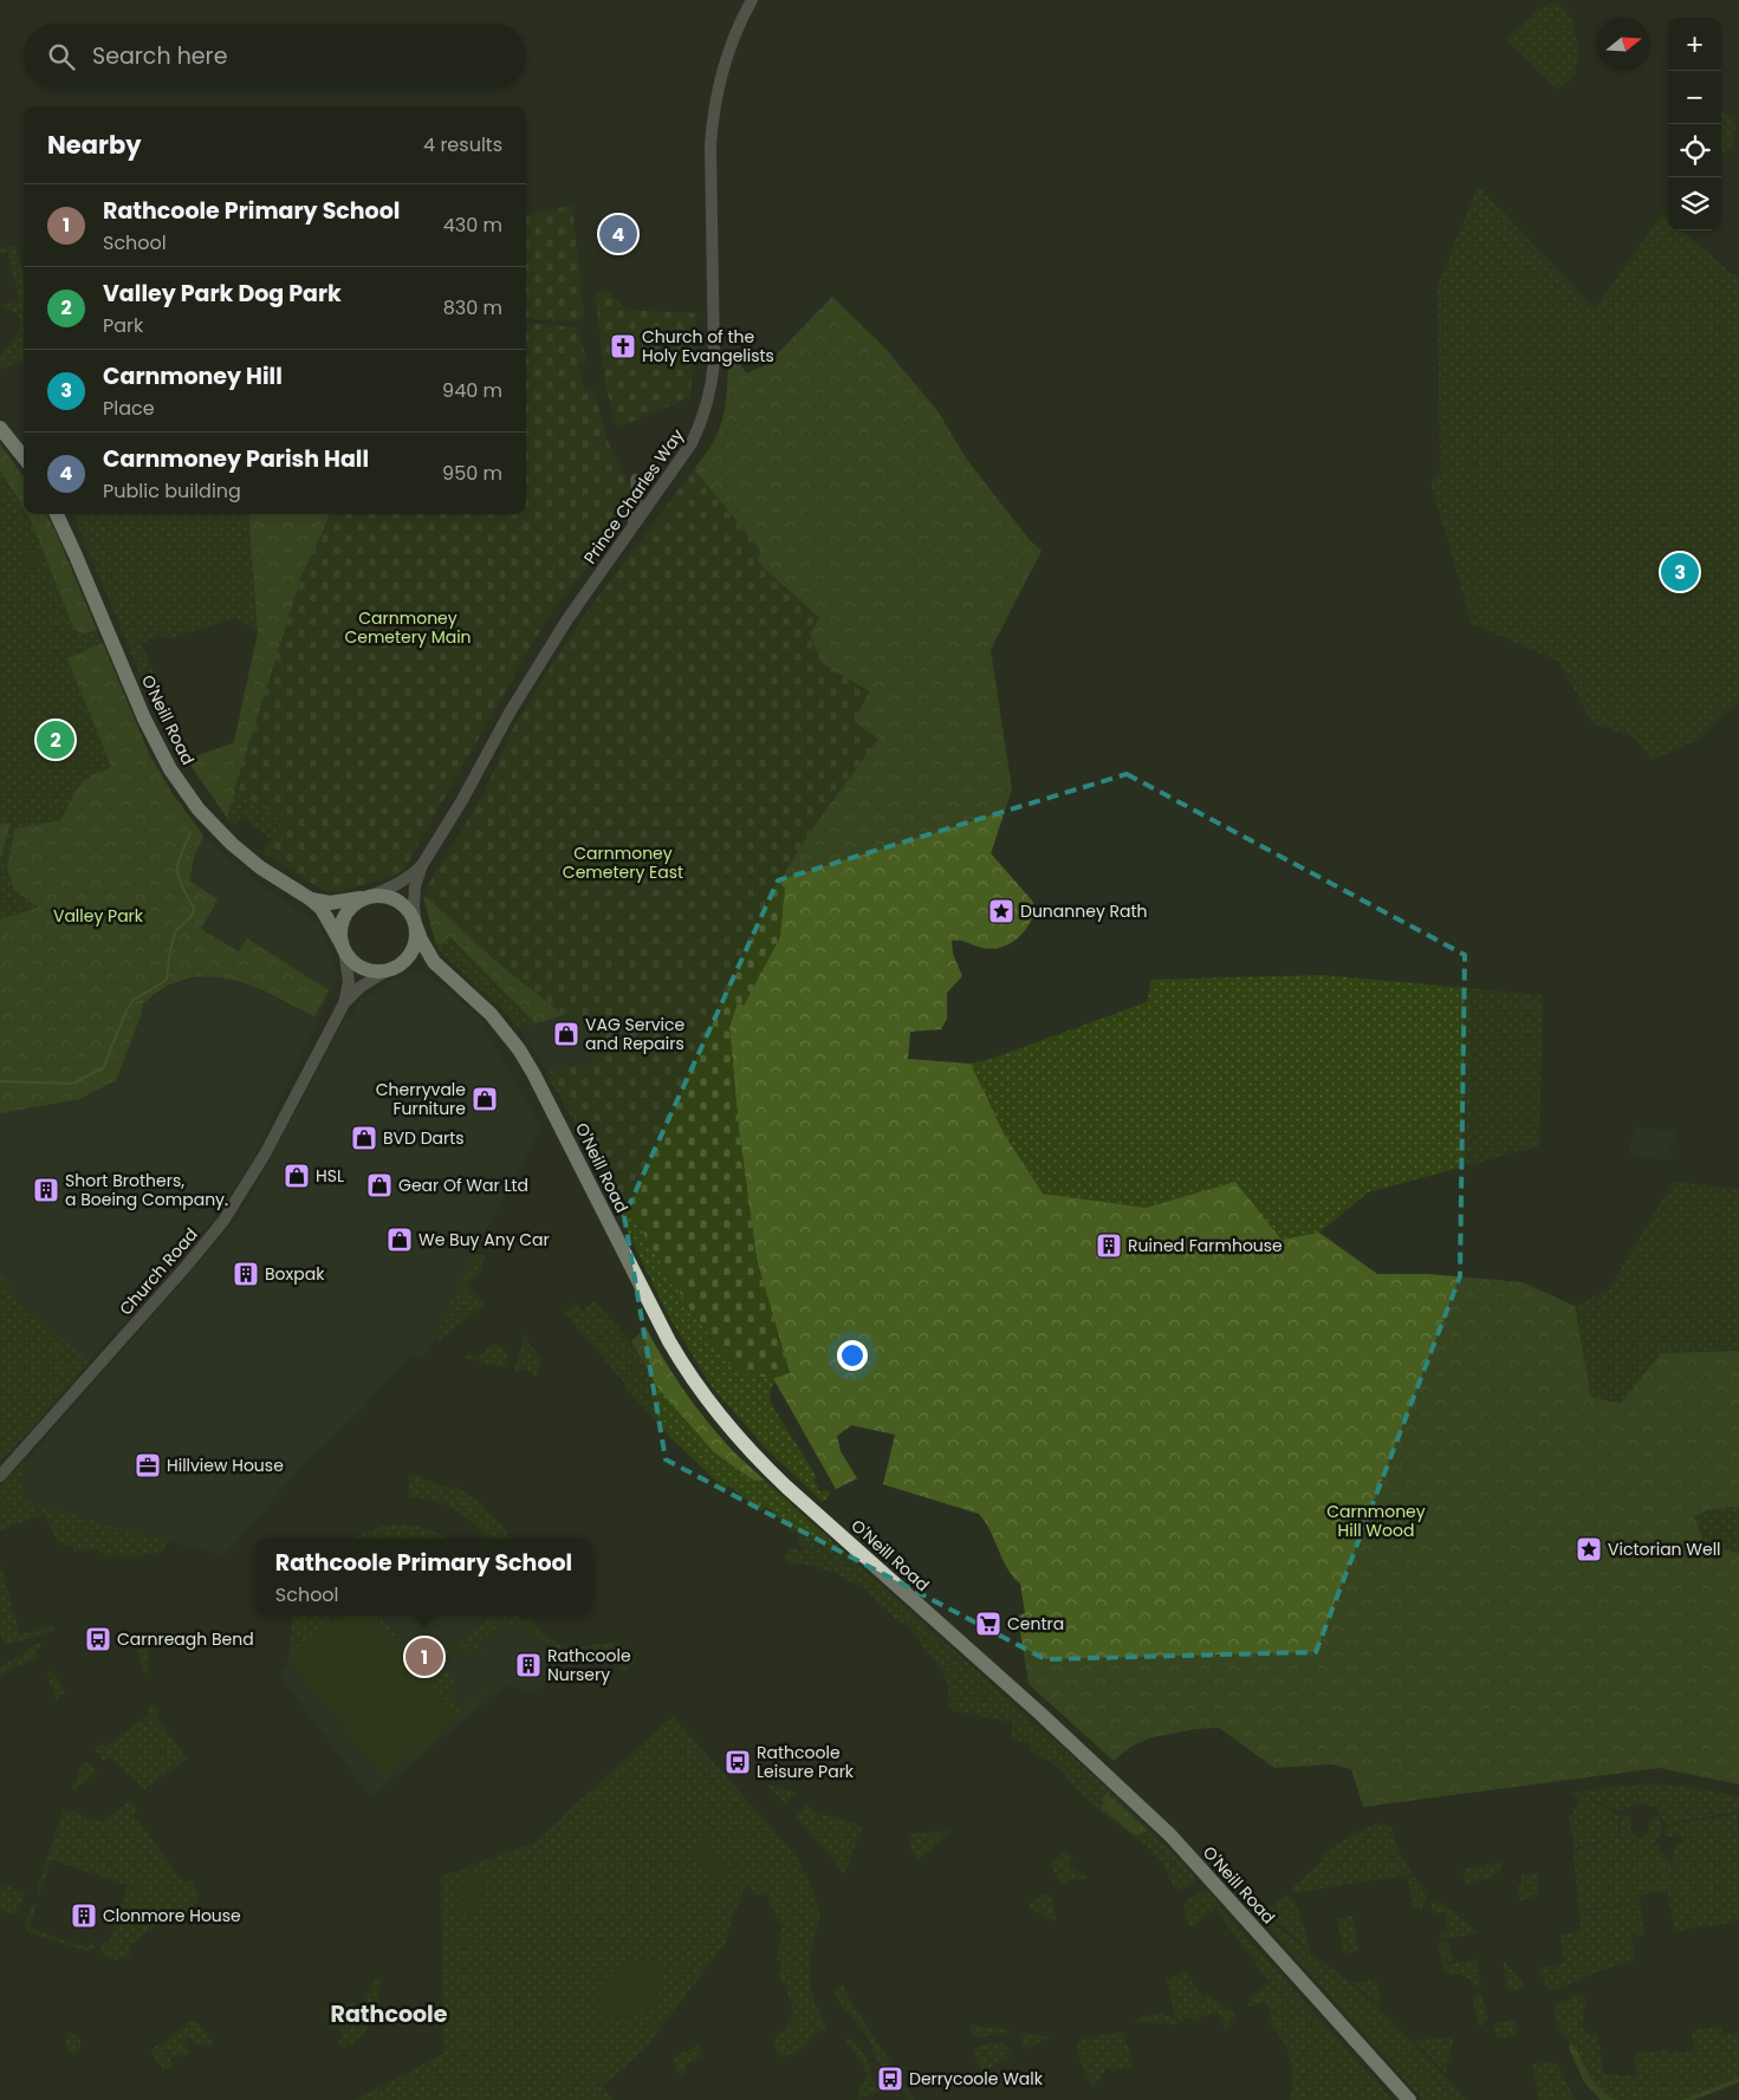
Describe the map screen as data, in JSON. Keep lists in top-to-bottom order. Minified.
{"streets":{"main road":["O'Neill Road"],"street":["Prince Charles Way","Church Road"]},"crossings":[["Prince Charles Way","O'Neill Road"],["Prince Charles Way","Church Road"],["O'Neill Road","Church Road"]],"districts":["Rathcoole"],"parks":["Carnmoney Cemetery Main","Carnmoney Cemetery East","Valley Park","Carnmoney Hill Wood"],"places":{"church":["Church of the Holy Evangelists"],"place":["Dunanney Rath","Victorian Well"],"shop":["VAG Service and Repairs","Cherryvale Furniture","BVD Darts","HSL","Gear Of War Ltd","We Buy Any Car"],"building":["Short Brothers, a Boeing Company.","Ruined Farmhouse","Boxpak","Rathcoole Nursery","Clonmore House"],"office":["Hillview House"],"supermarket":["Centra"],"bus stop":["Carnreagh Bend","Rathcoole Leisure Park","Derrycoole Walk"]},"north":"right","page":{"map_buttons":["+","−"],"search":"Search here","heading":["Nearby","4 results"],"list":[{"mark":"1","name":"Rathcoole Primary School","note":"School","value":"430 m"},{"mark":"2","name":"Valley Park Dog Park","note":"Park","value":"830 m"},{"mark":"3","name":"Carnmoney Hill","note":"Place","value":"940 m"},{"mark":"4","name":"Carnmoney Parish Hall","note":"Public building","value":"950 m"}],"pins":["4","3","2","1"],"popup":["Rathcoole Primary School","School"]}}
